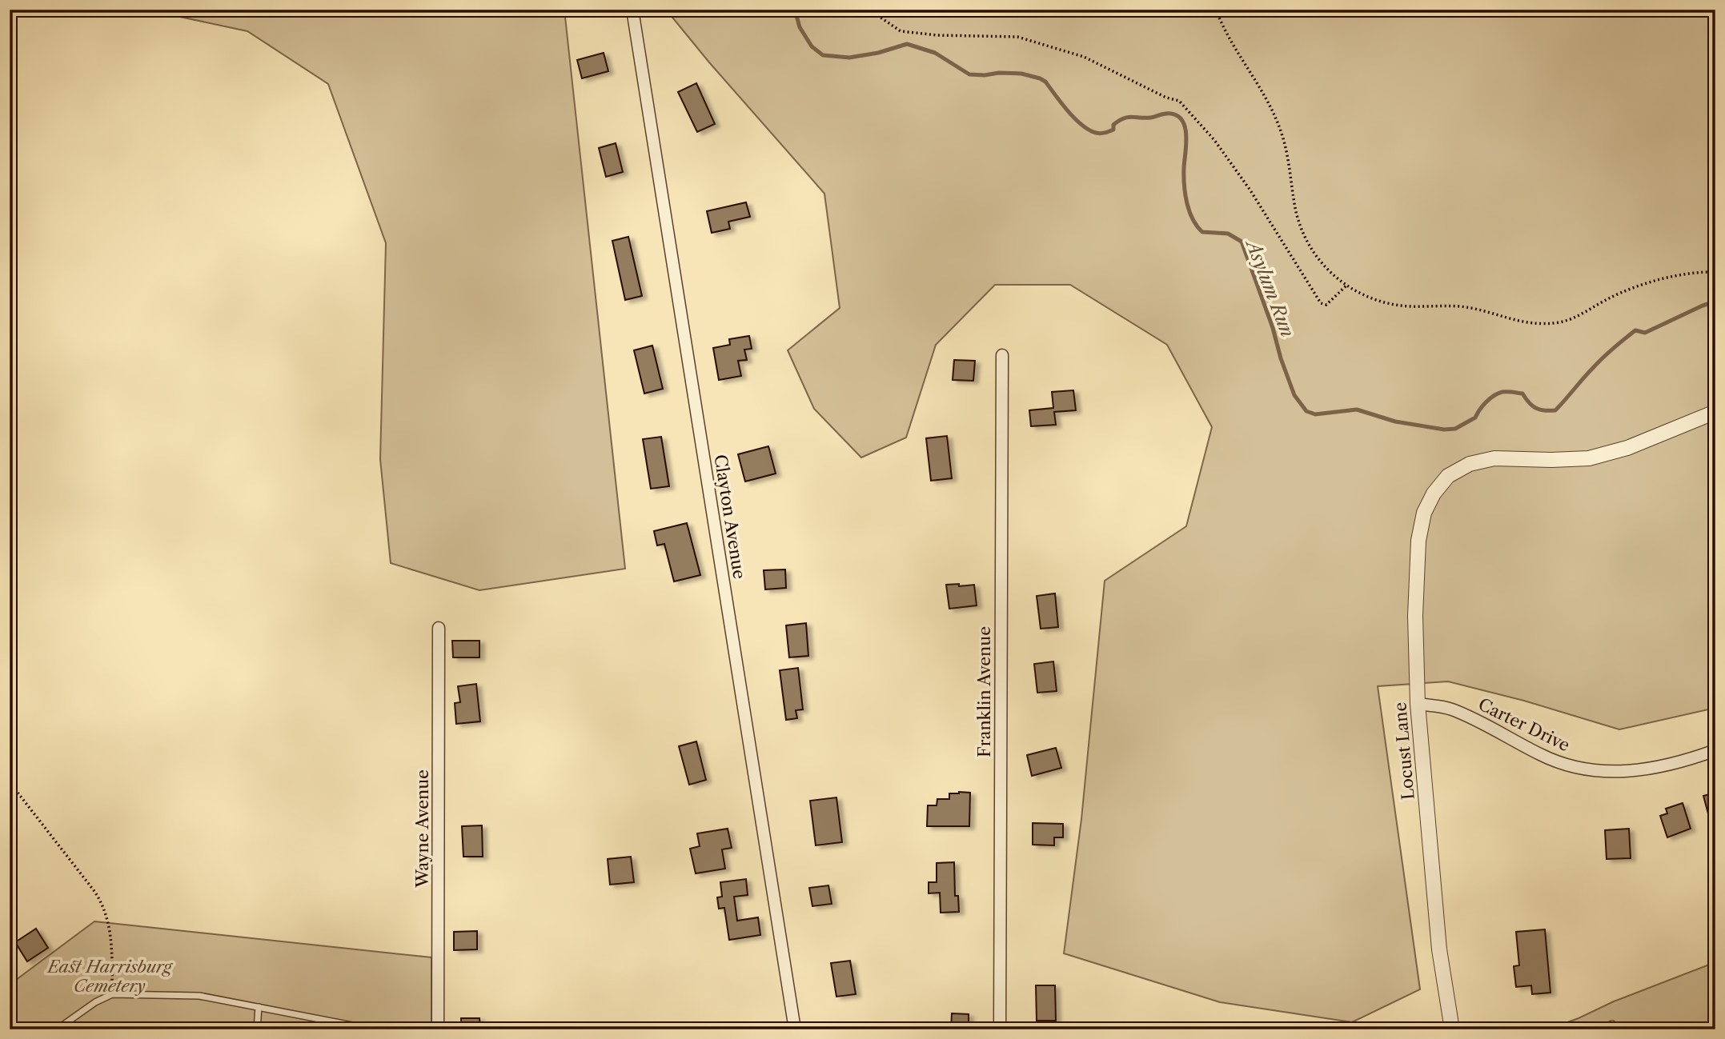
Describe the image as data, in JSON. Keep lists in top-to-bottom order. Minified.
{"streets":{"street":["Clayton Avenue","Franklin Avenue","Carter Drive","Locust Lane","Wayne Avenue"]},"crossings":[["Carter Drive","Locust Lane"]],"water":["Asylum Run"],"parks":["East Harrisburg Cemetery"]}
